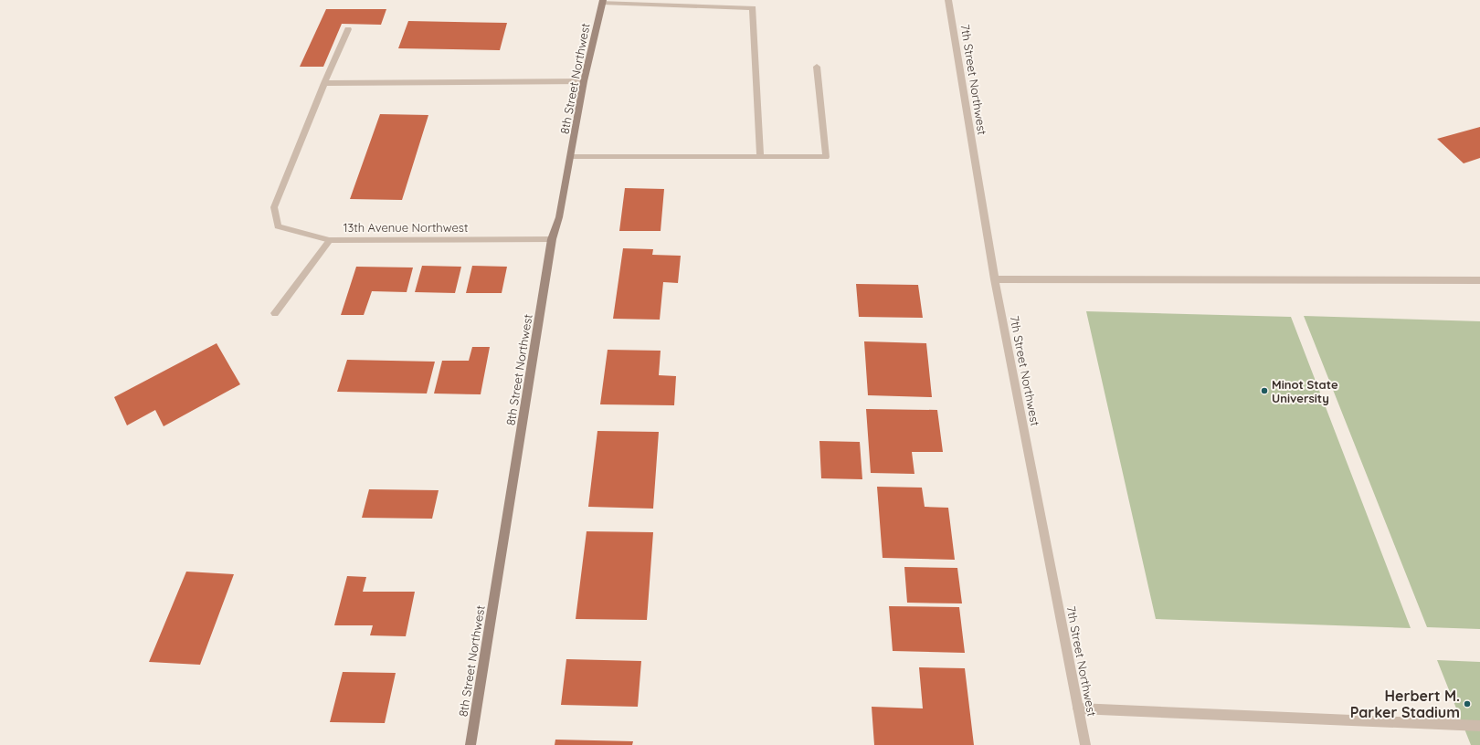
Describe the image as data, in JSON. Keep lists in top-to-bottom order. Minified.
{"streets":{"street":["8th Street Northwest","7th Street Northwest","13th Avenue Northwest"]},"crossings":[["8th Street Northwest","13th Avenue Northwest"]],"places":["Minot State University","Herbert M. Parker Stadium"]}
